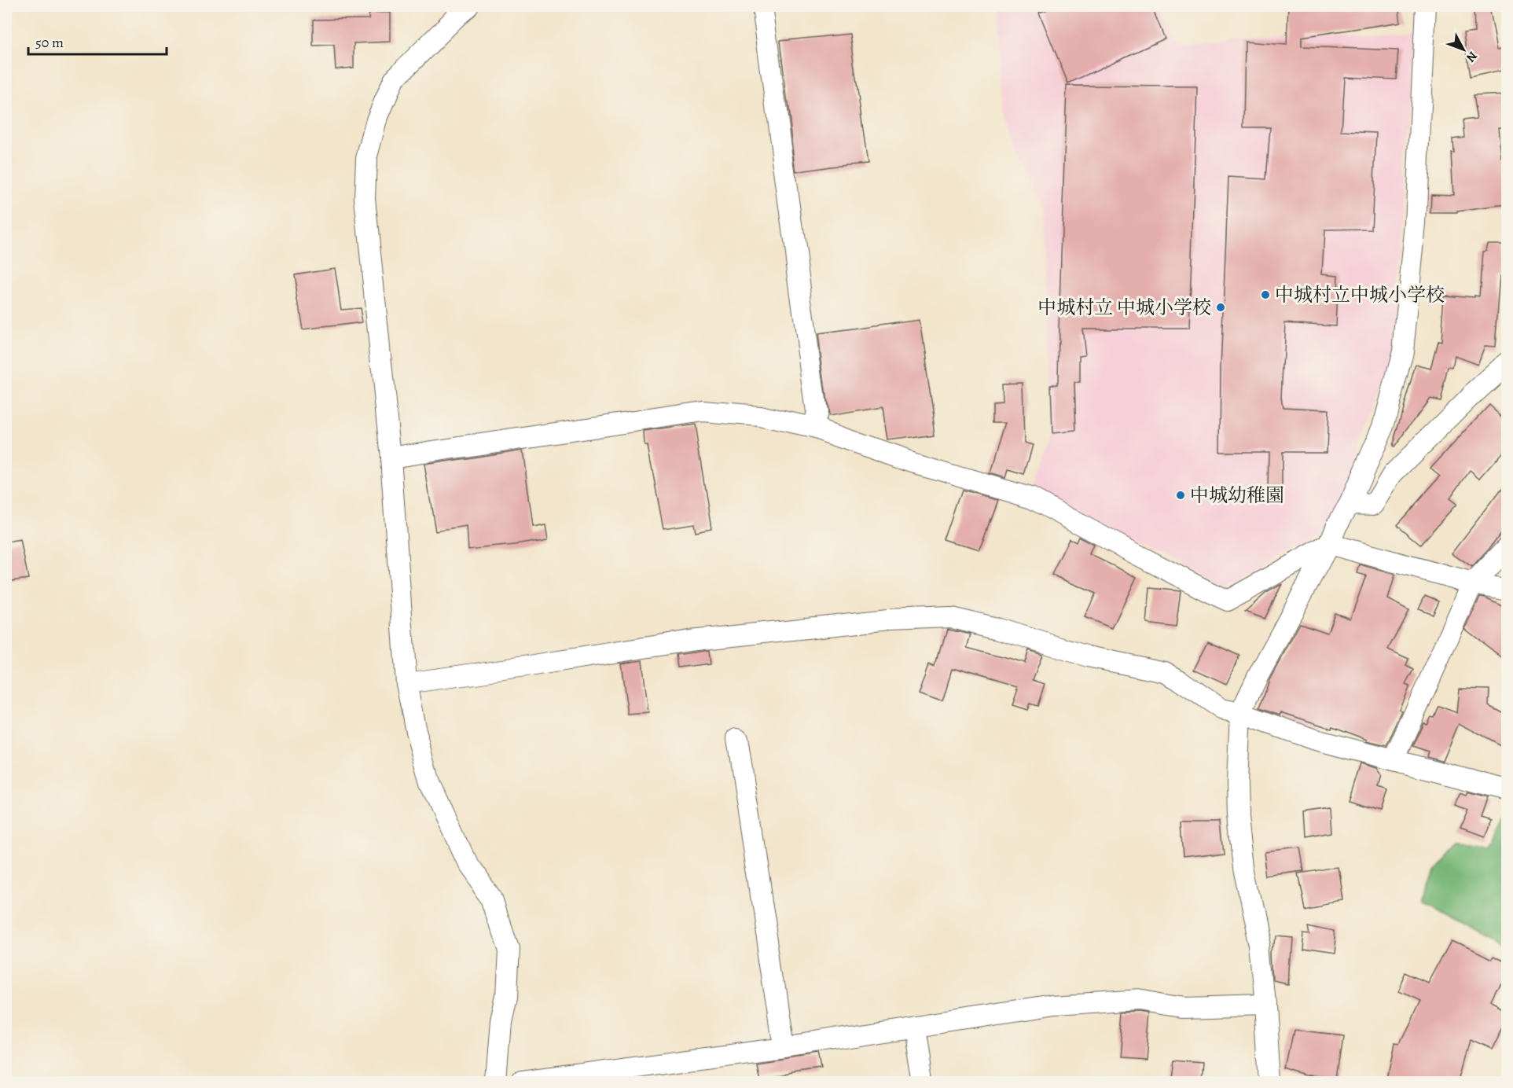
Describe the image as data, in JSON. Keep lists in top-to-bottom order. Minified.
{"places":["中城村立中城小学校","中城村立 中城小学校","中城幼稚園"],"scale_bar":"50 m","north":"bottom right"}
